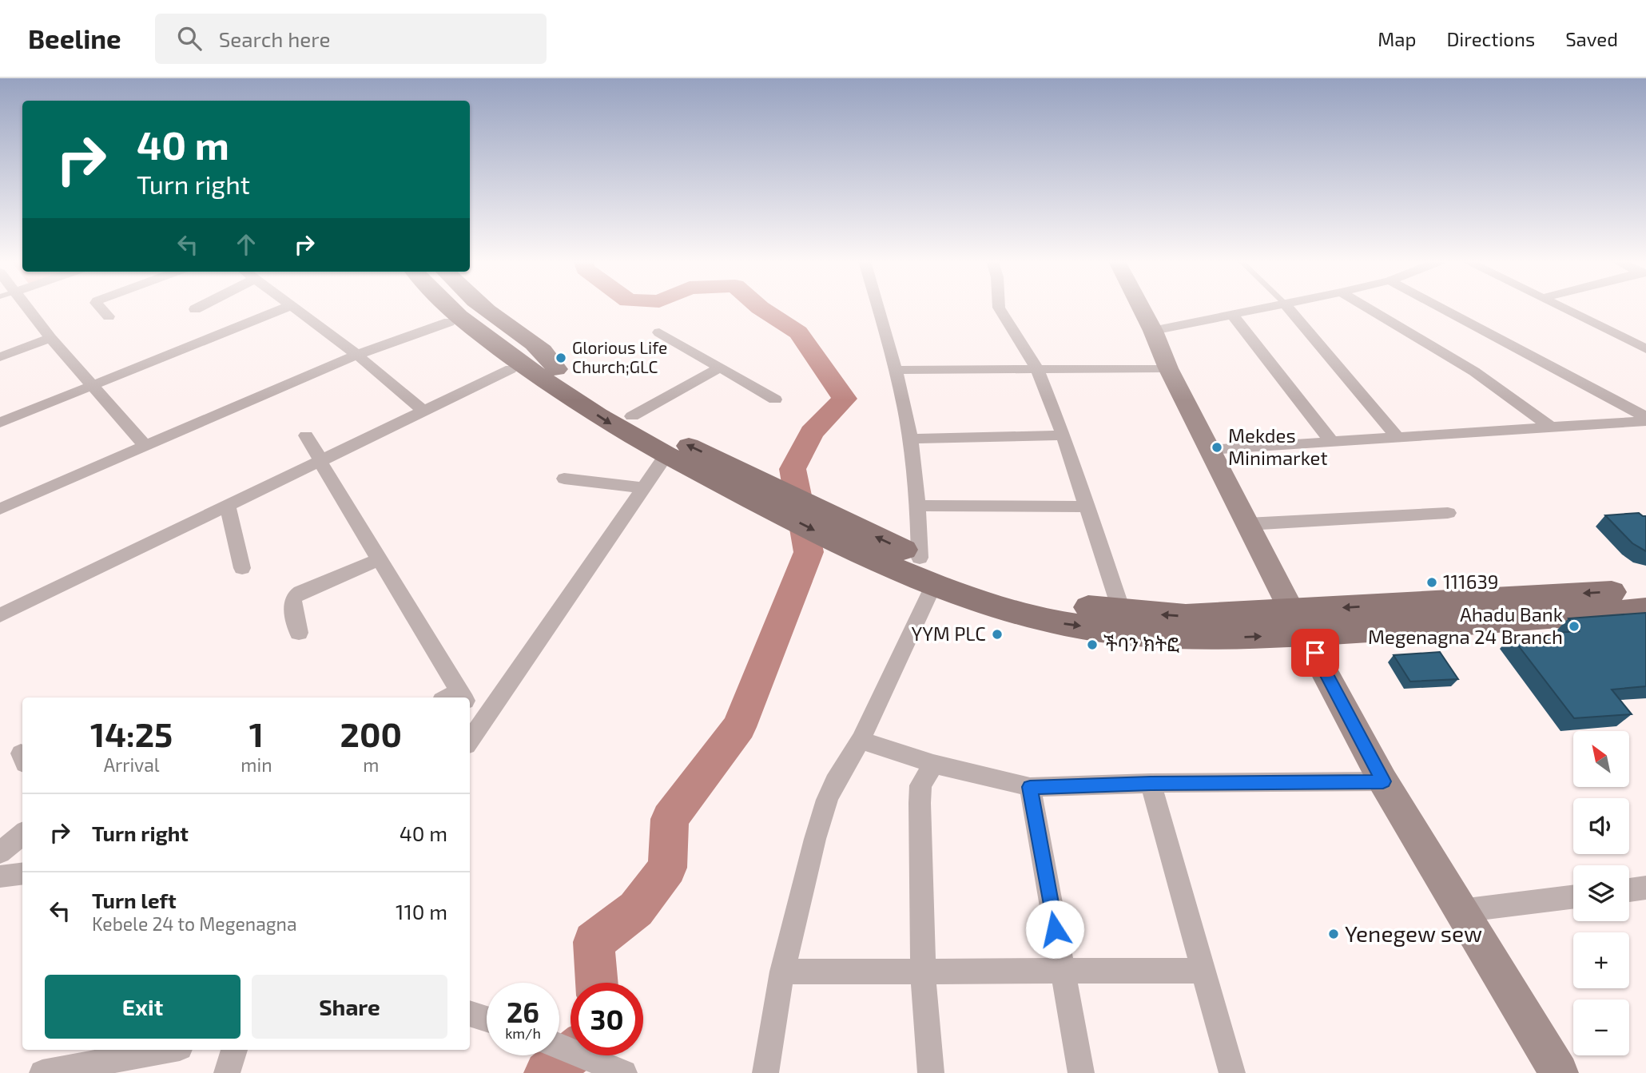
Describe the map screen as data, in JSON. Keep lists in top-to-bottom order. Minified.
{"places":["Glorious Life Church;GLC","Mekdes Minimarket","111639","Ahadu Bank Megenagna 24 Branch","YYM PLC","ችባን ክትፎ","Yenegew sew"],"north":"top left","page":{"header":"Beeline","search":"Search here","nav":["Map","Directions","Saved"],"turn":["40 m","Turn right"],"eta":["14:25","Arrival","1","min","200","m"],"map_buttons":["+","−"],"list":[{"name":"Turn right","value":"40 m"},{"name":"Turn left","note":"Kebele 24 to Megenagna","value":"110 m"}],"buttons":["Exit","Share"],"speed":"26 km/h","limit":"30"}}
